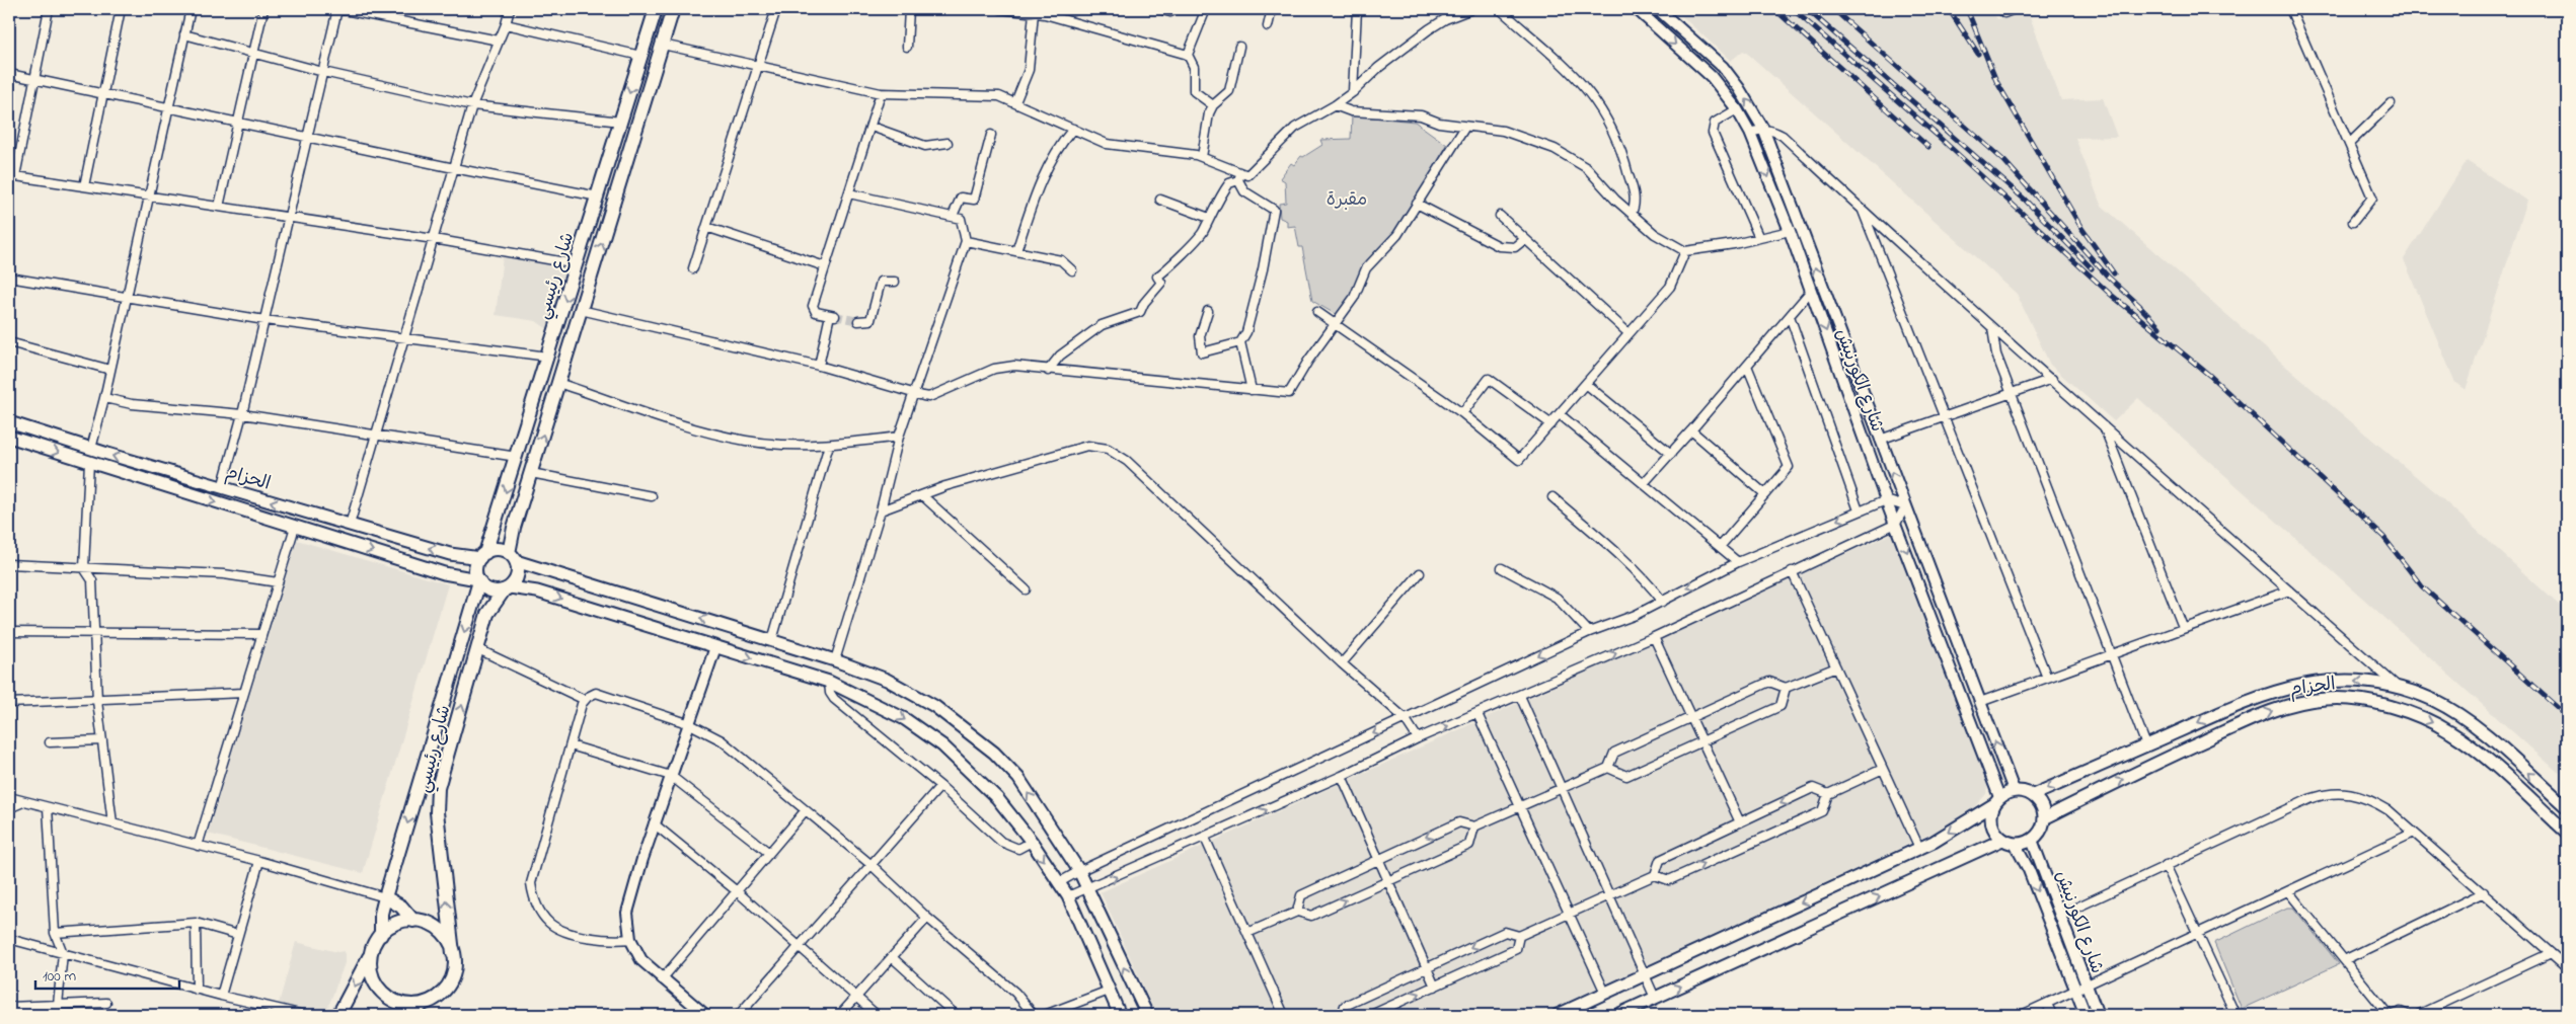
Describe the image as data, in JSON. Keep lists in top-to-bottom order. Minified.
{"streets":{"highway":["شارع رئيسي"],"main road":["الحزام"],"street":["شارع الكورنيش"]},"crossings":[["شارع رئيسي","الحزام"],["شارع الكورنيش","الحزام"]],"parks":["مقبرة"],"scale_bar":"100 m"}
